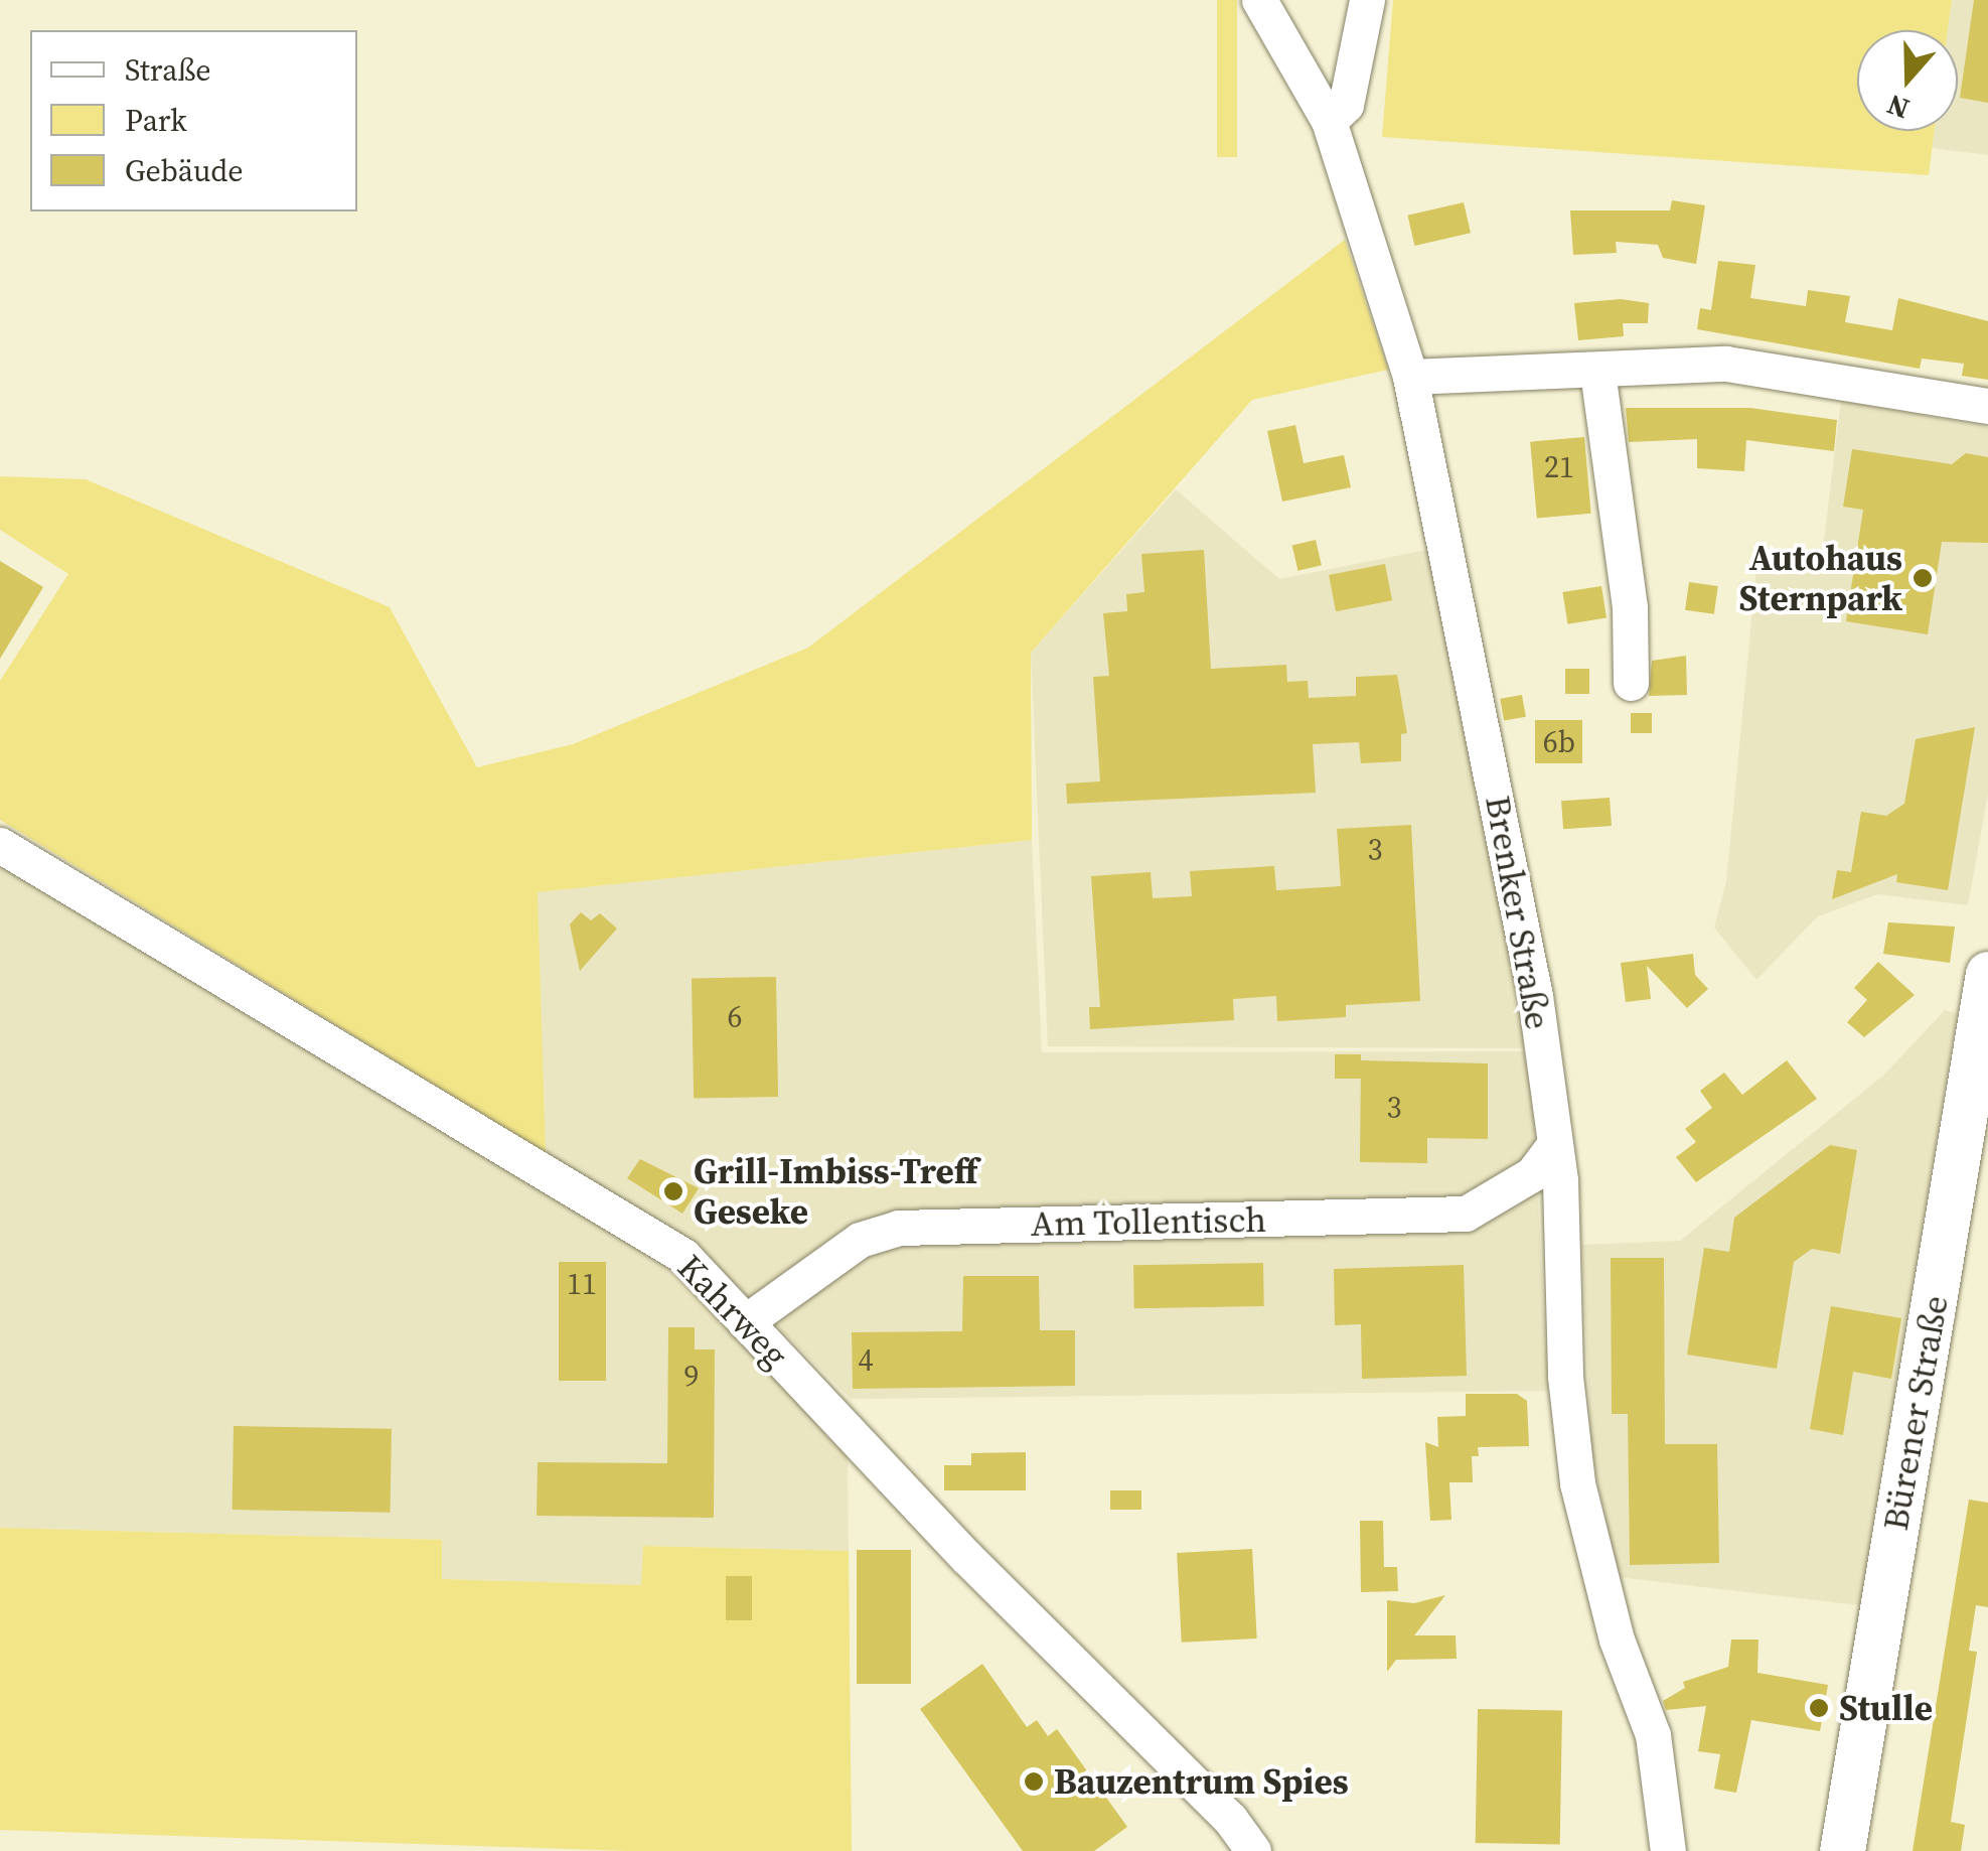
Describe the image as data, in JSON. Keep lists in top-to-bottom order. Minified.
{"streets":{"main road":["Bürener Straße"],"street":["Brenker Straße","Am Tollentisch","Kahrweg"]},"crossings":[["Brenker Straße","Am Tollentisch"],["Am Tollentisch","Kahrweg"]],"places":["Autohaus Sternpark","Grill-Imbiss-Treff Geseke","Stulle","Bauzentrum Spies"],"house_numbers":["21","6b","3","6","3","11","4","9"],"legend":["Straße","Park","Gebäude"],"north":"bottom"}
